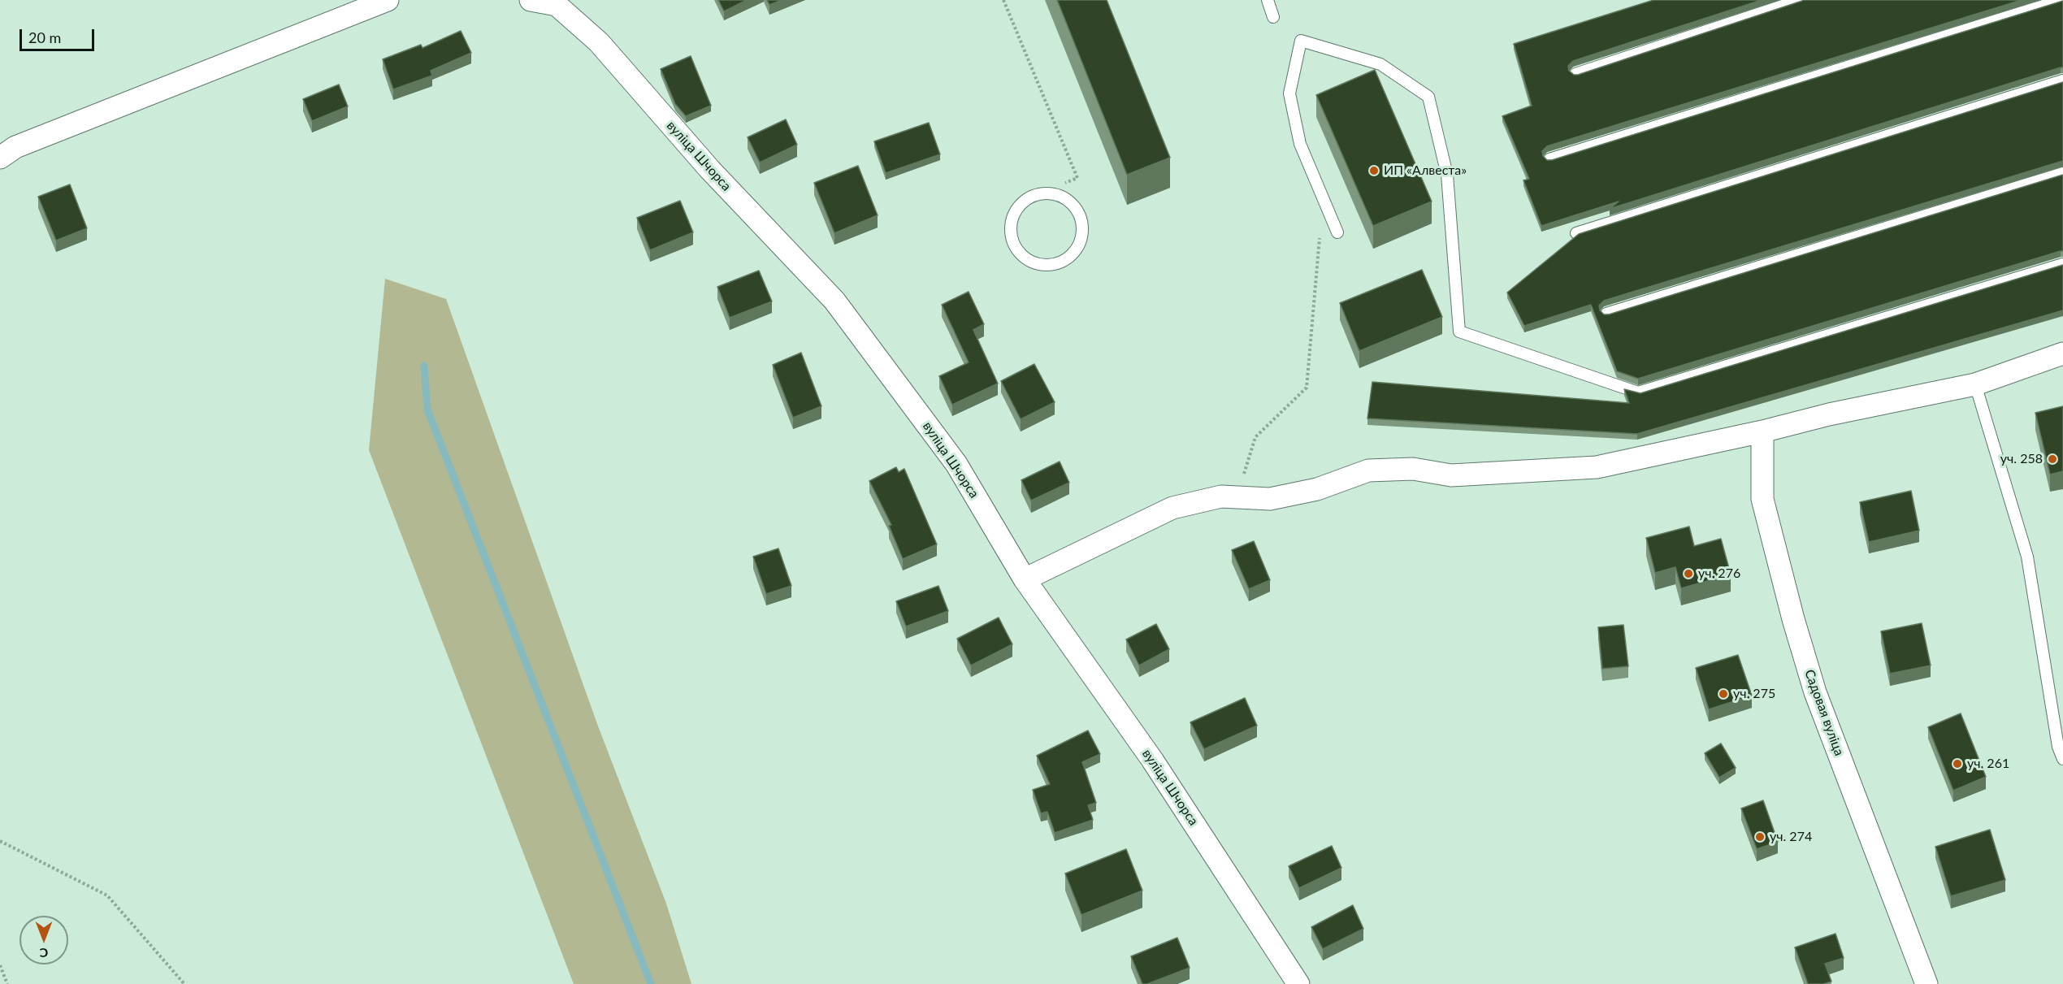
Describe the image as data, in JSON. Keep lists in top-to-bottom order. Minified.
{"streets":{"street":["вуліца Шчорса","Садовая вуліца"]},"places":["ИП «Алвеста»","уч. 258","уч. 276","уч. 275","уч. 261","уч. 274"],"scale_bar":"20 m","north":"bottom"}
